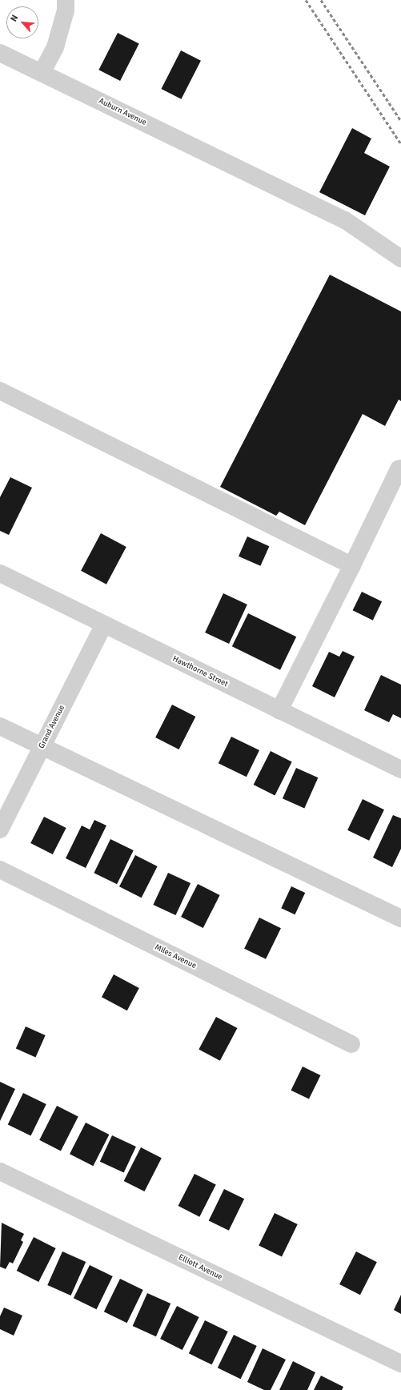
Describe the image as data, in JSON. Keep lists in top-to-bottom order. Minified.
{"streets":{"street":["Auburn Avenue","Hawthorne Street","Grand Avenue","Miles Avenue","Elliott Avenue"]},"crossings":[["Hawthorne Street","Grand Avenue"]],"north":"top left"}
